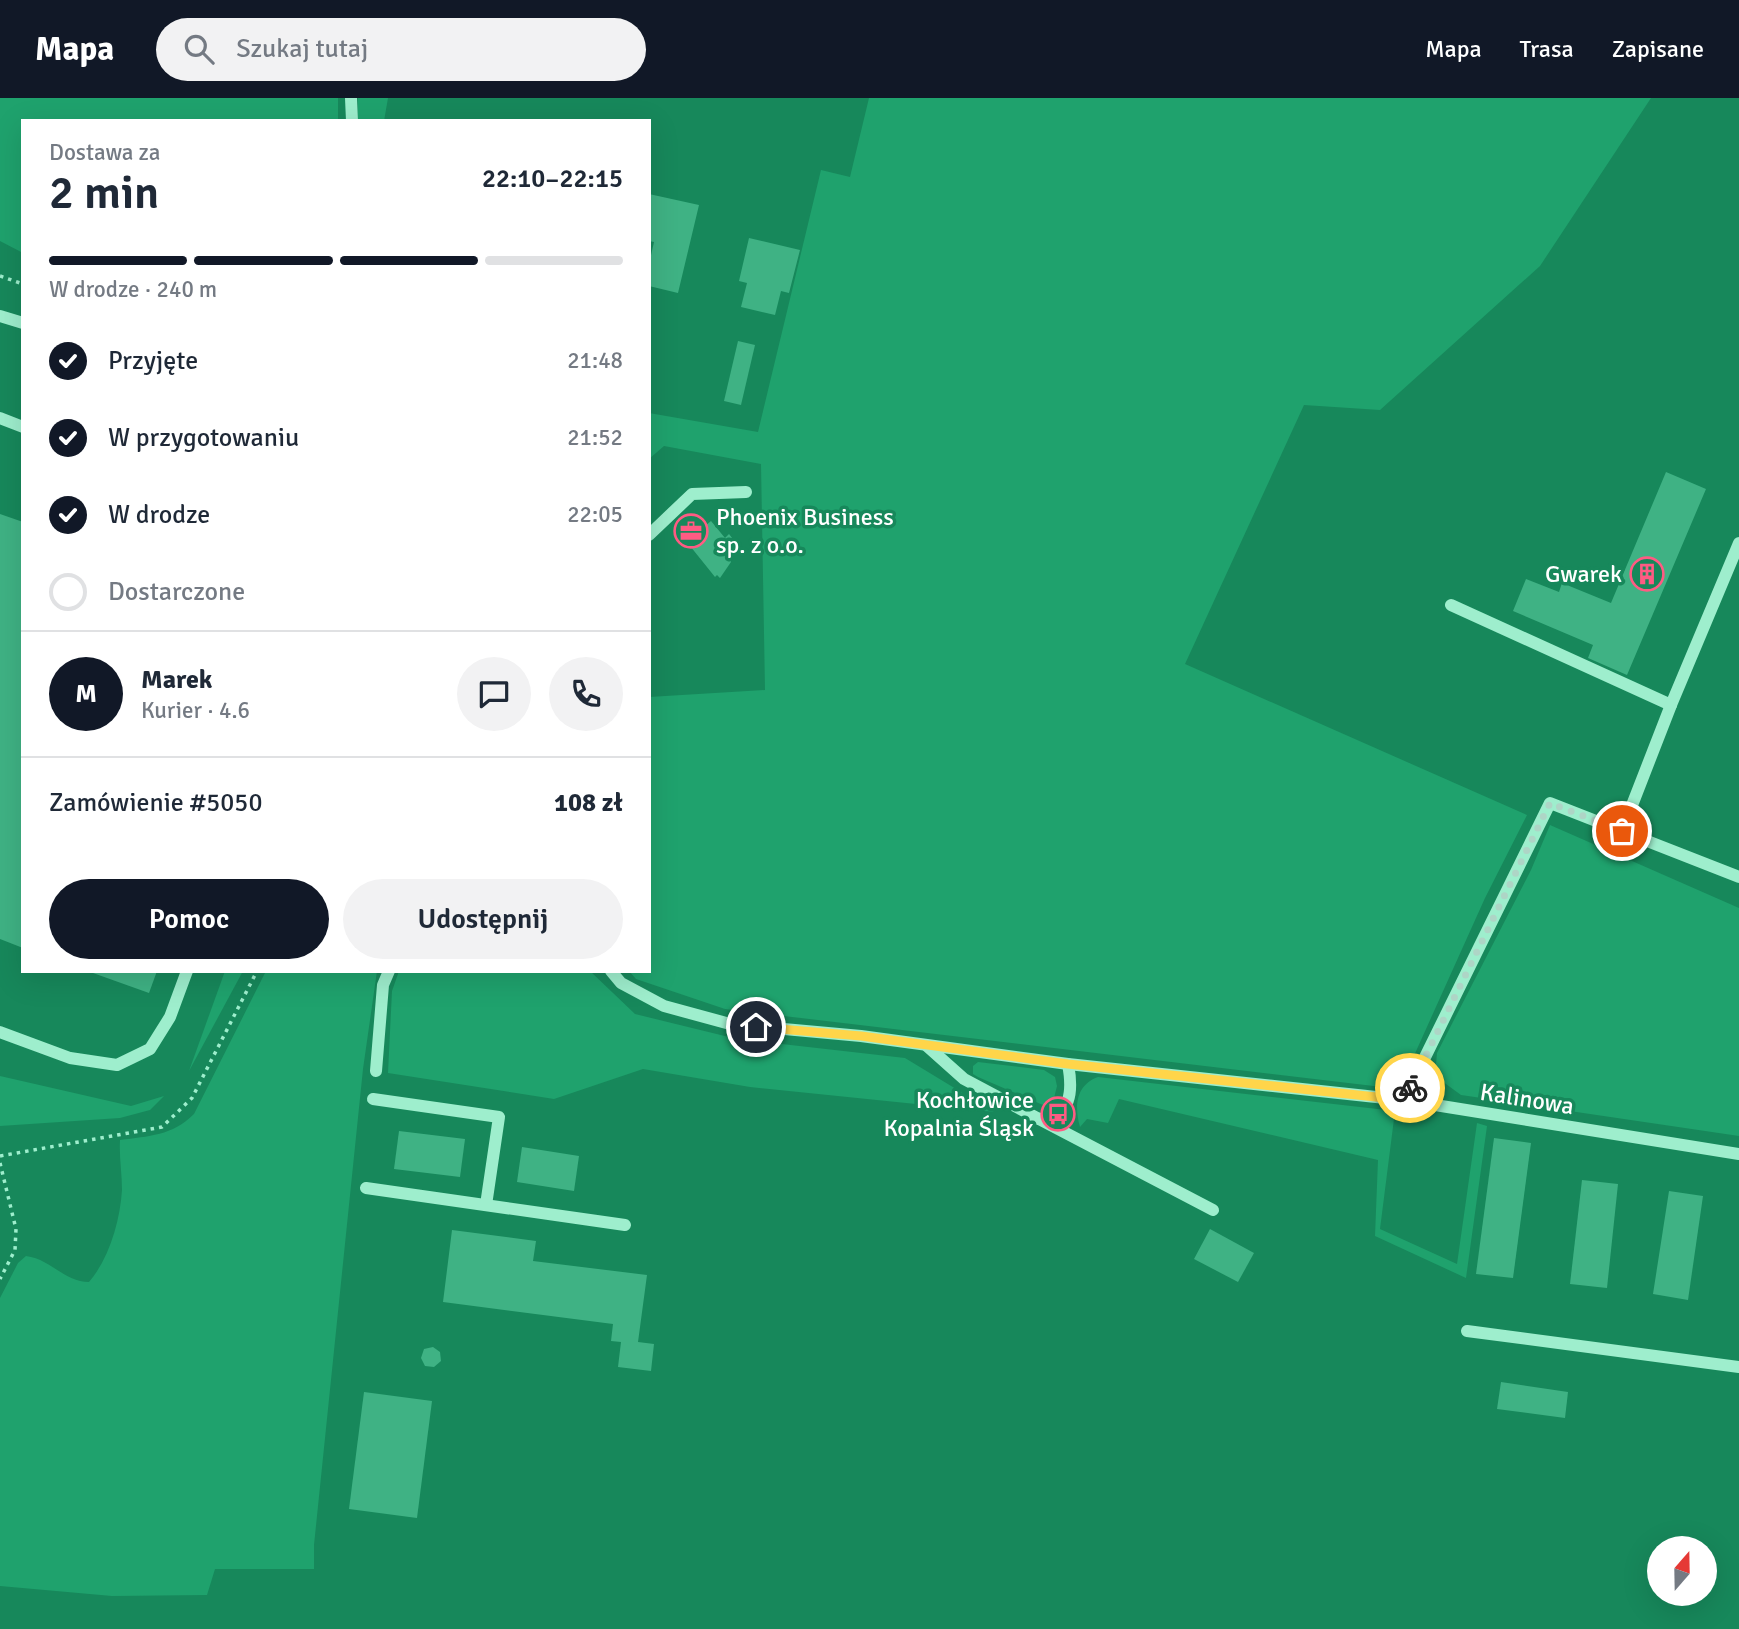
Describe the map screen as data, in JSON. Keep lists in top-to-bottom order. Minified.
{"streets":{"street":["Kalinowa"]},"places":{"office":["Phoenix Business sp. z o.o."],"building":["Gwarek"],"bus stop":["Kochłowice Kopalnia Śląsk"]},"north":"top","page":{"header":"Mapa","search":"Szukaj tutaj","nav":["Mapa","Trasa","Zapisane"],"heading":["2 min","Dostawa za","22:10–22:15"],"panel":["Marek","Kurier · 4.6","Zamówienie #5050","108 zł"],"bar":"W drodze · 240 m","list":[["Przyjęte","21:48"],["W przygotowaniu","21:52"],["W drodze","22:05"],"Dostarczone"],"round":"M","buttons":["Pomoc","Udostępnij"]}}
